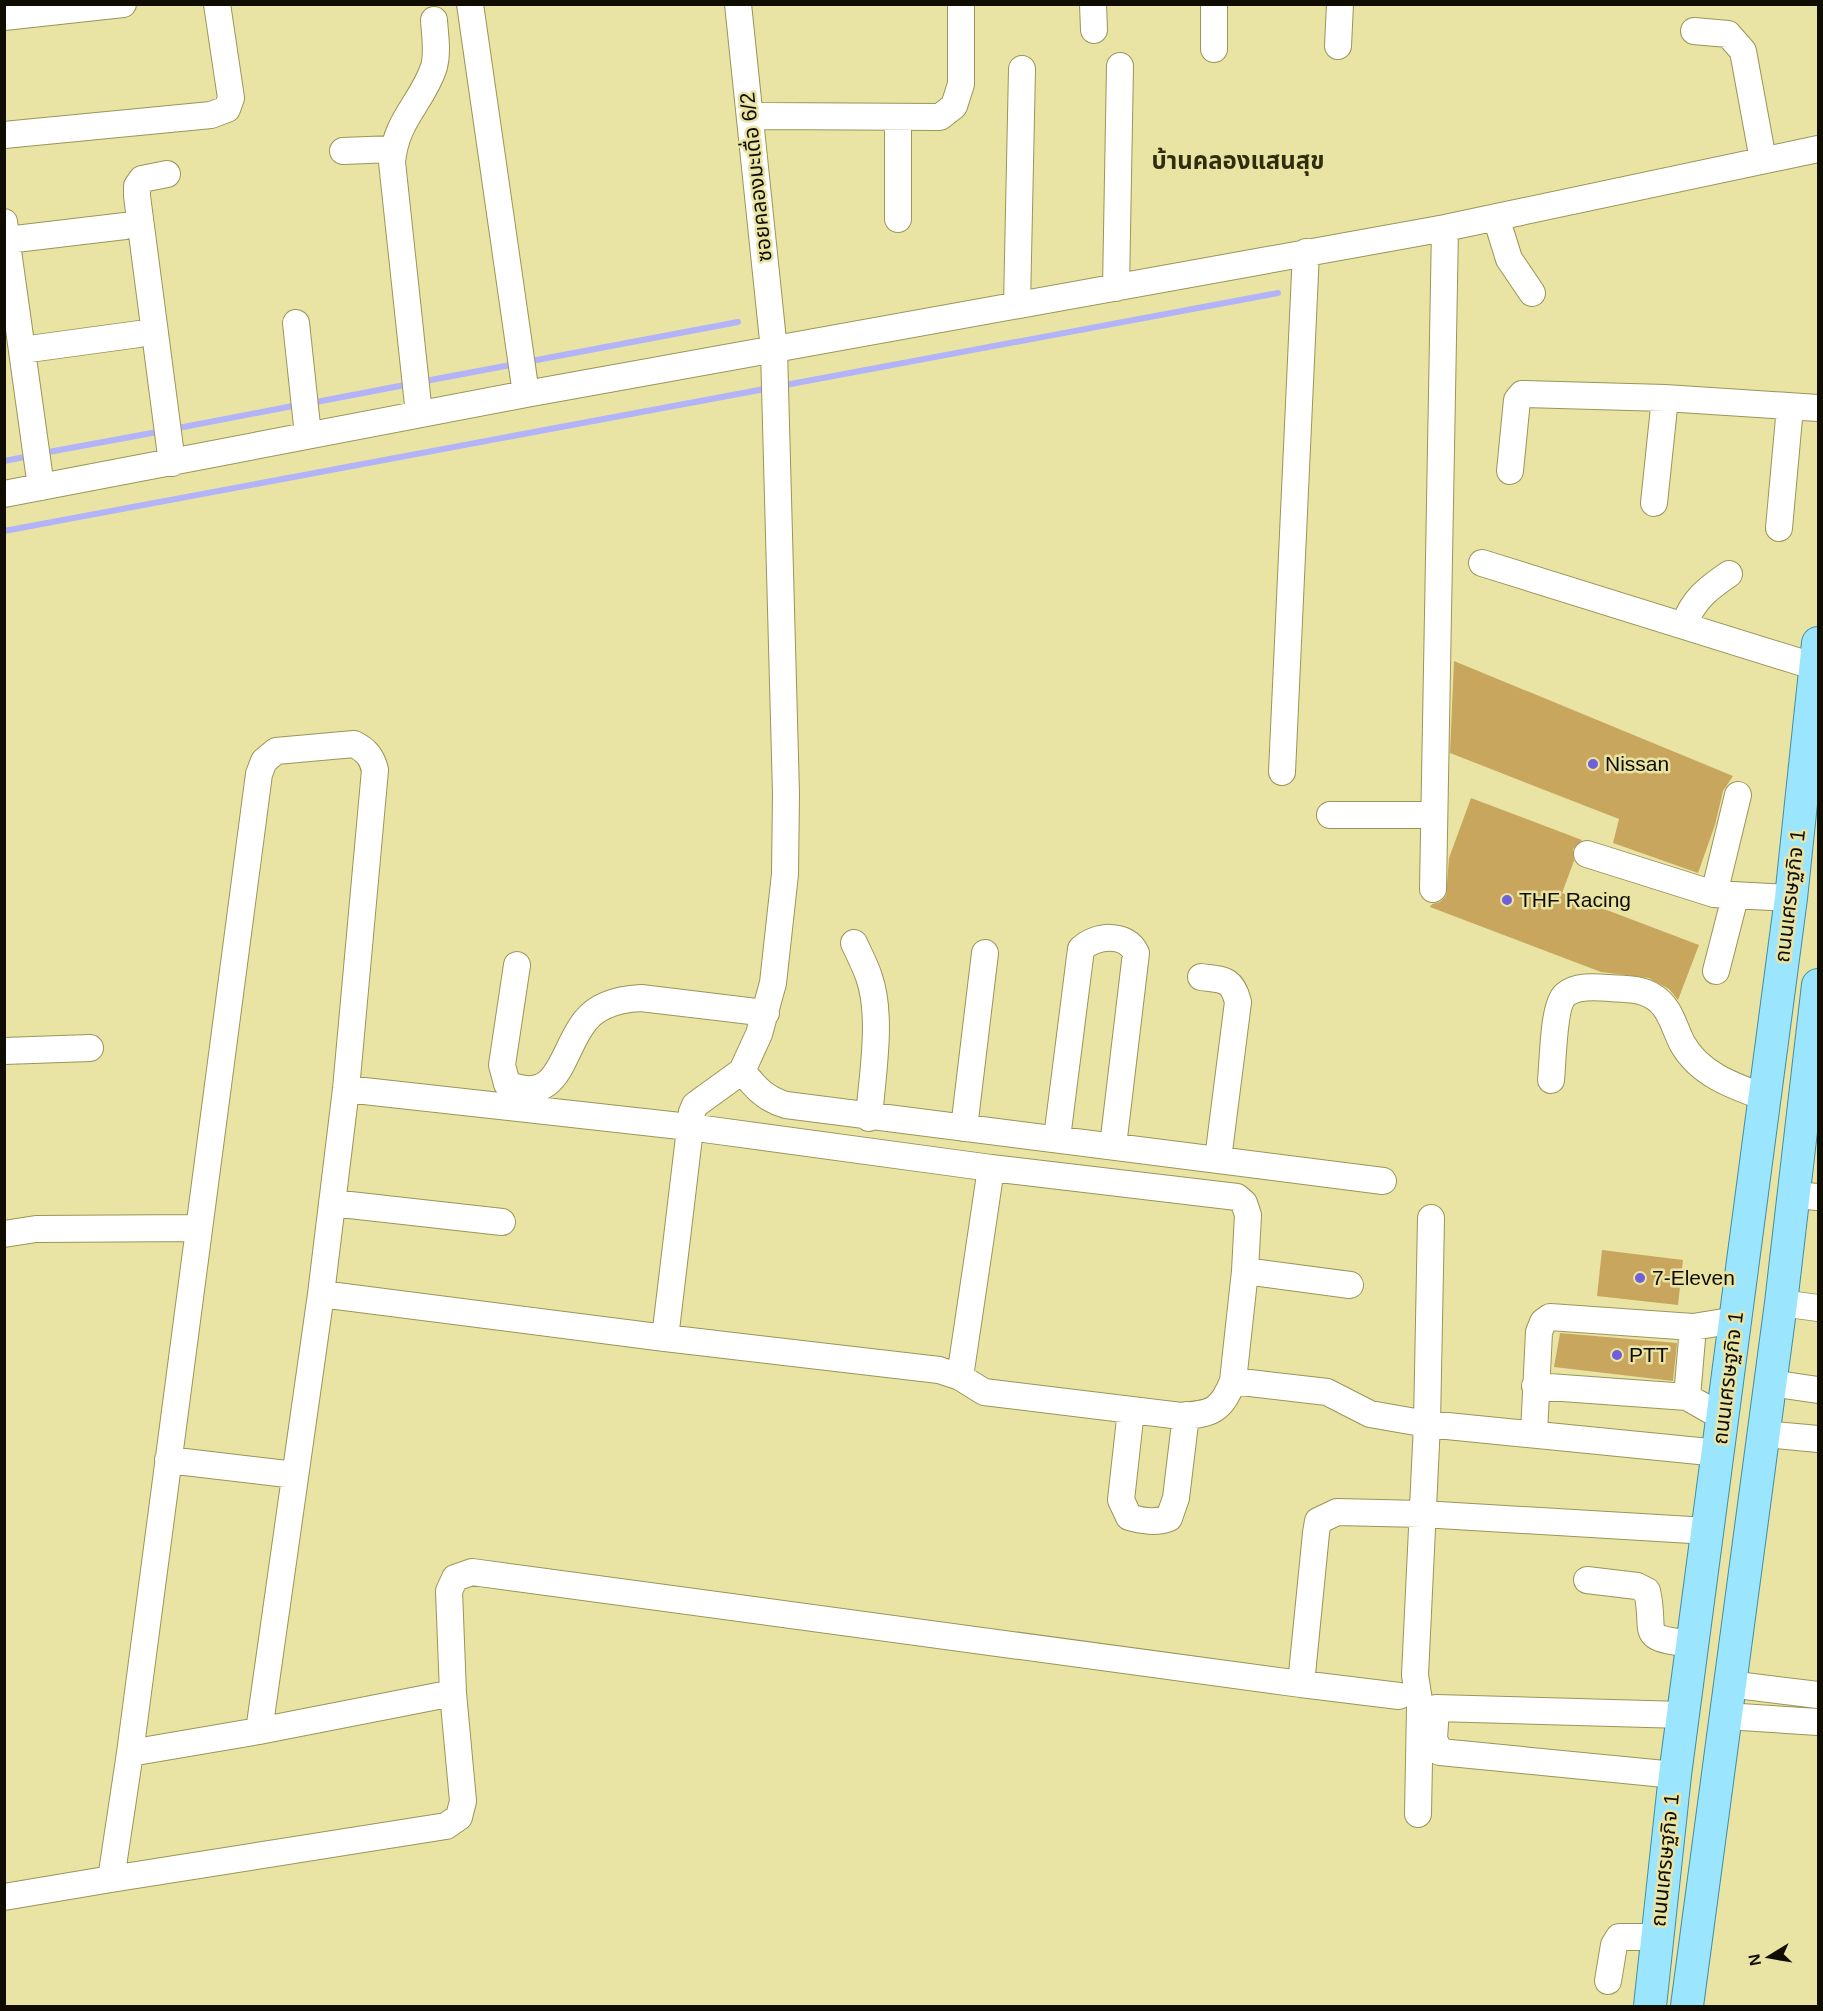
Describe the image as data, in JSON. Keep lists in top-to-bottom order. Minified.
{"streets":{"main road":["ถนนเศรษฐกิจ 1"],"street":["ซอยคลองมะเดื่อ 6/2"]},"districts":["บ้านคลองแสนสุข"],"places":["Nissan","THF Racing","7-Eleven","PTT"],"north":"left"}
